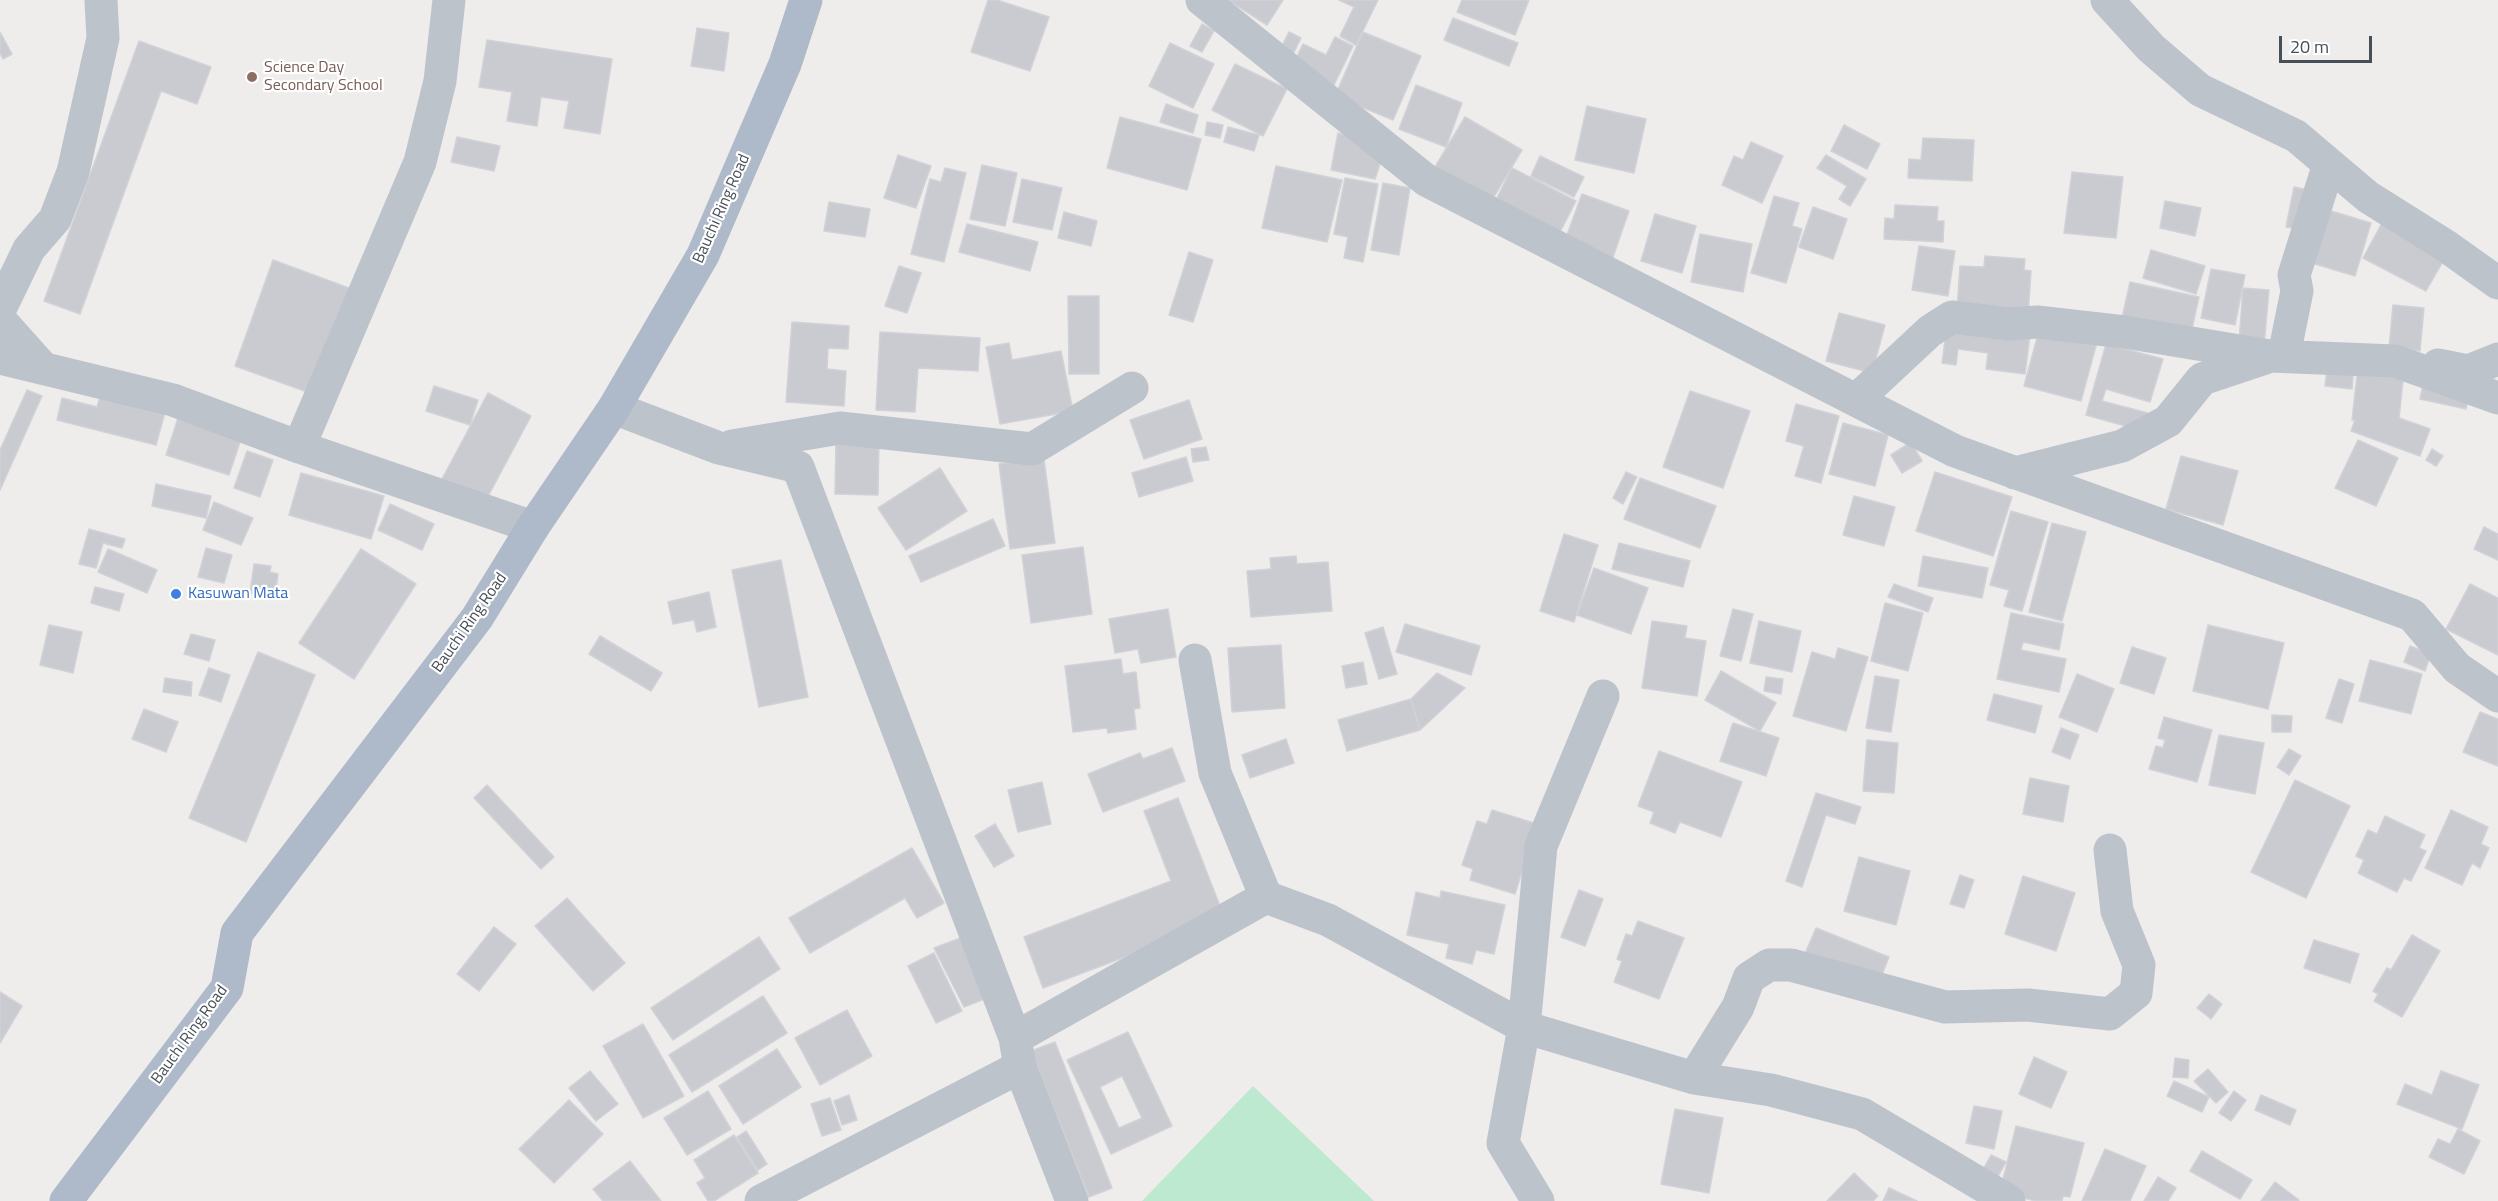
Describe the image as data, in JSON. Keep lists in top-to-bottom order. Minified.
{"streets":{"main road":["Bauchi Ring Road"]},"places":["Science Day Secondary School","Kasuwan Mata"],"scale_bar":"20 m"}
